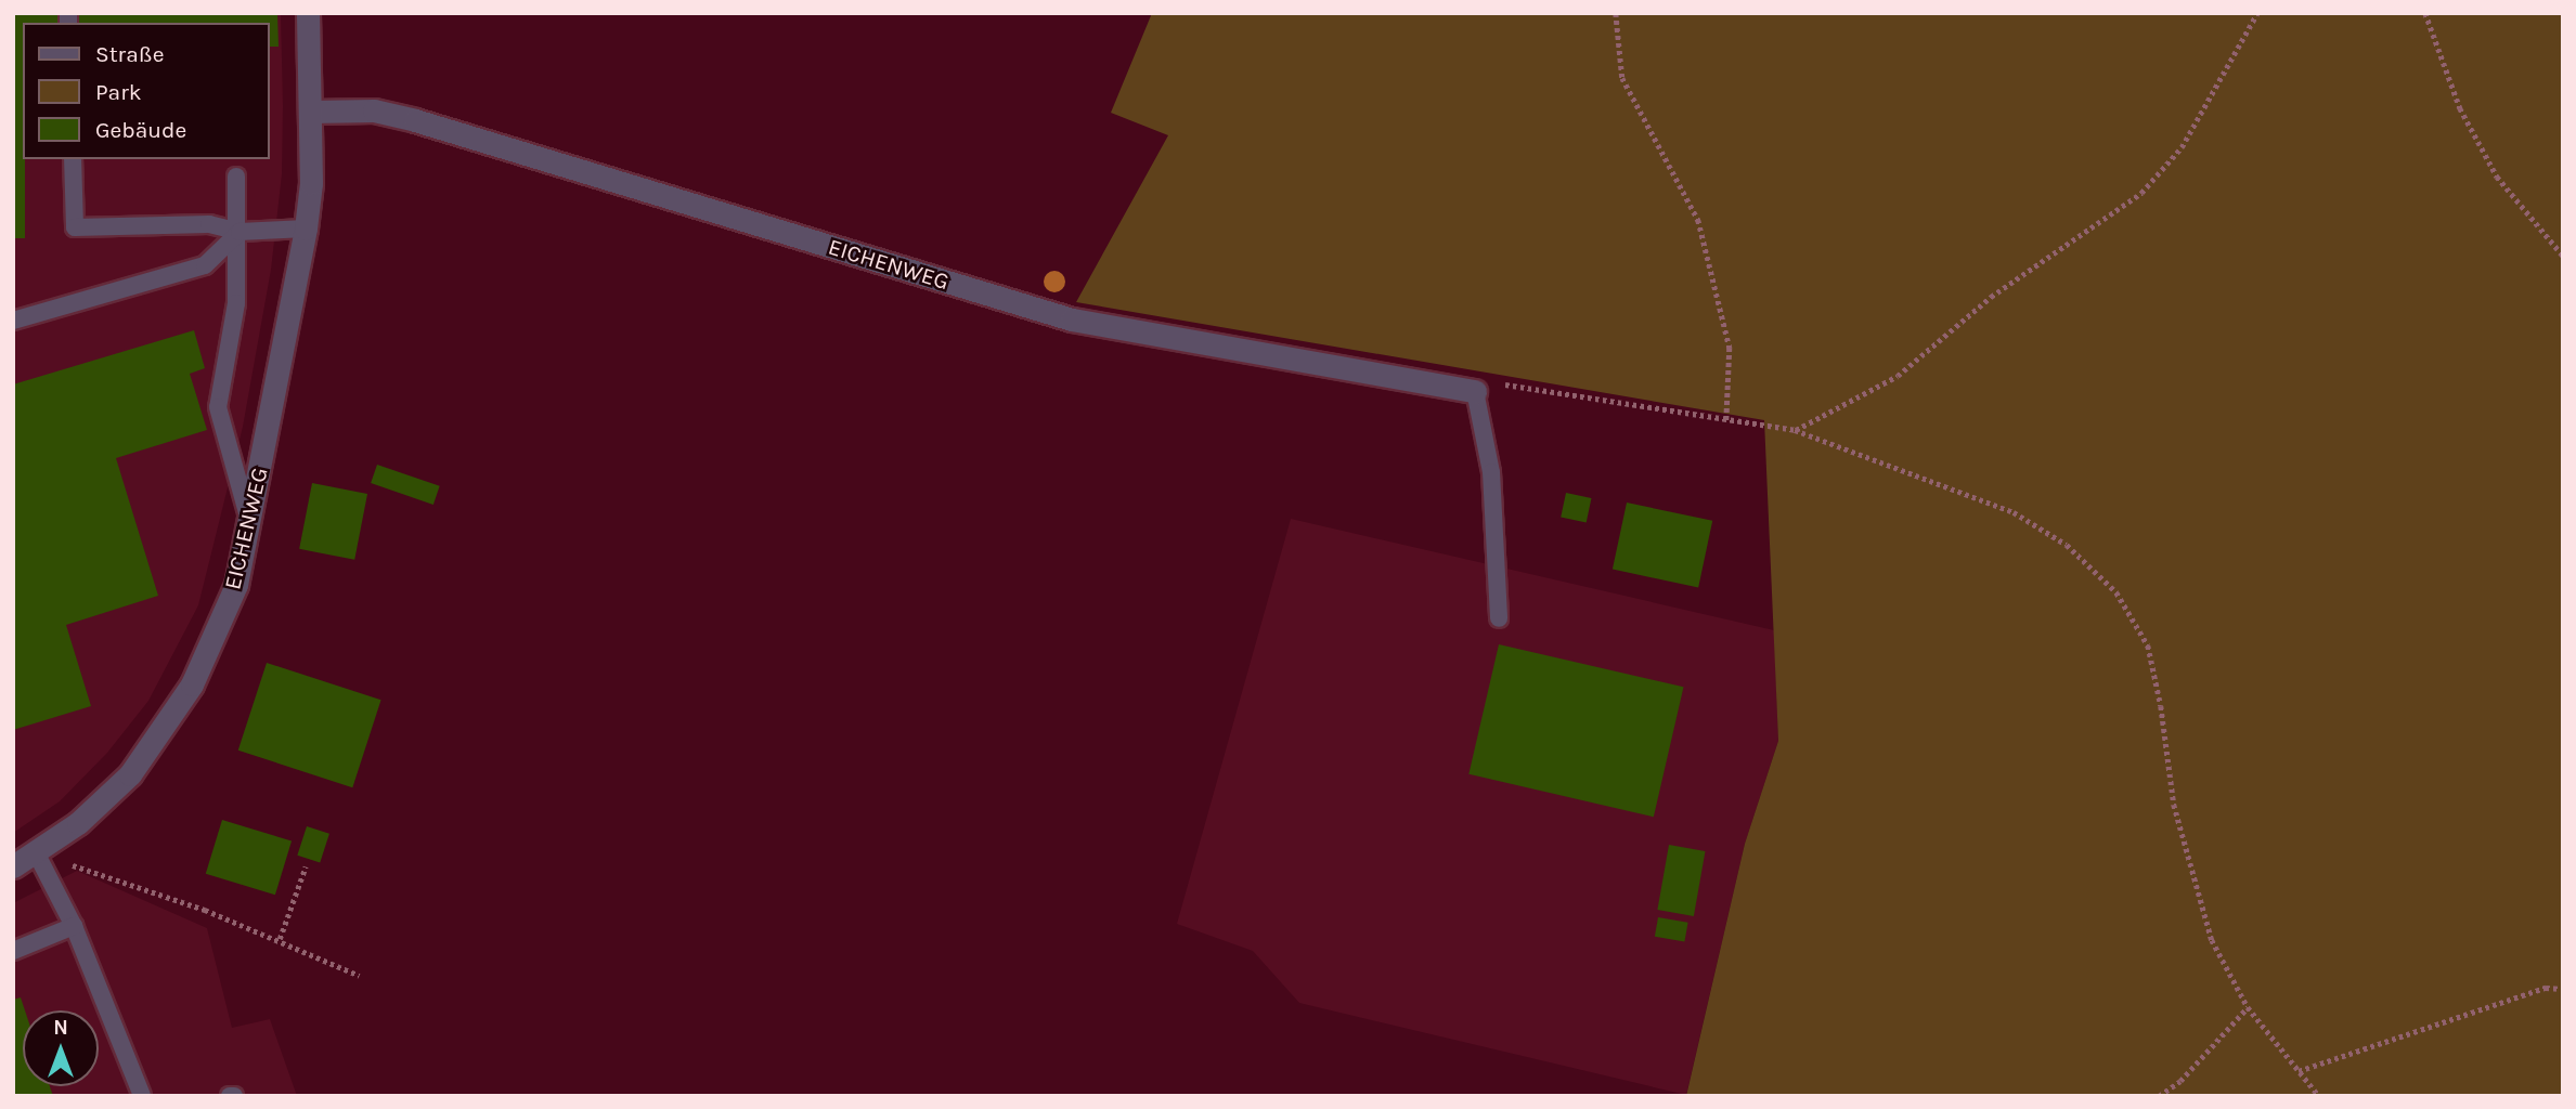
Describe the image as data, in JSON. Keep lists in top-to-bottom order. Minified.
{"streets":{"street":["EICHENWEG"]},"legend":["Straße","Park","Gebäude"],"north":"top"}
